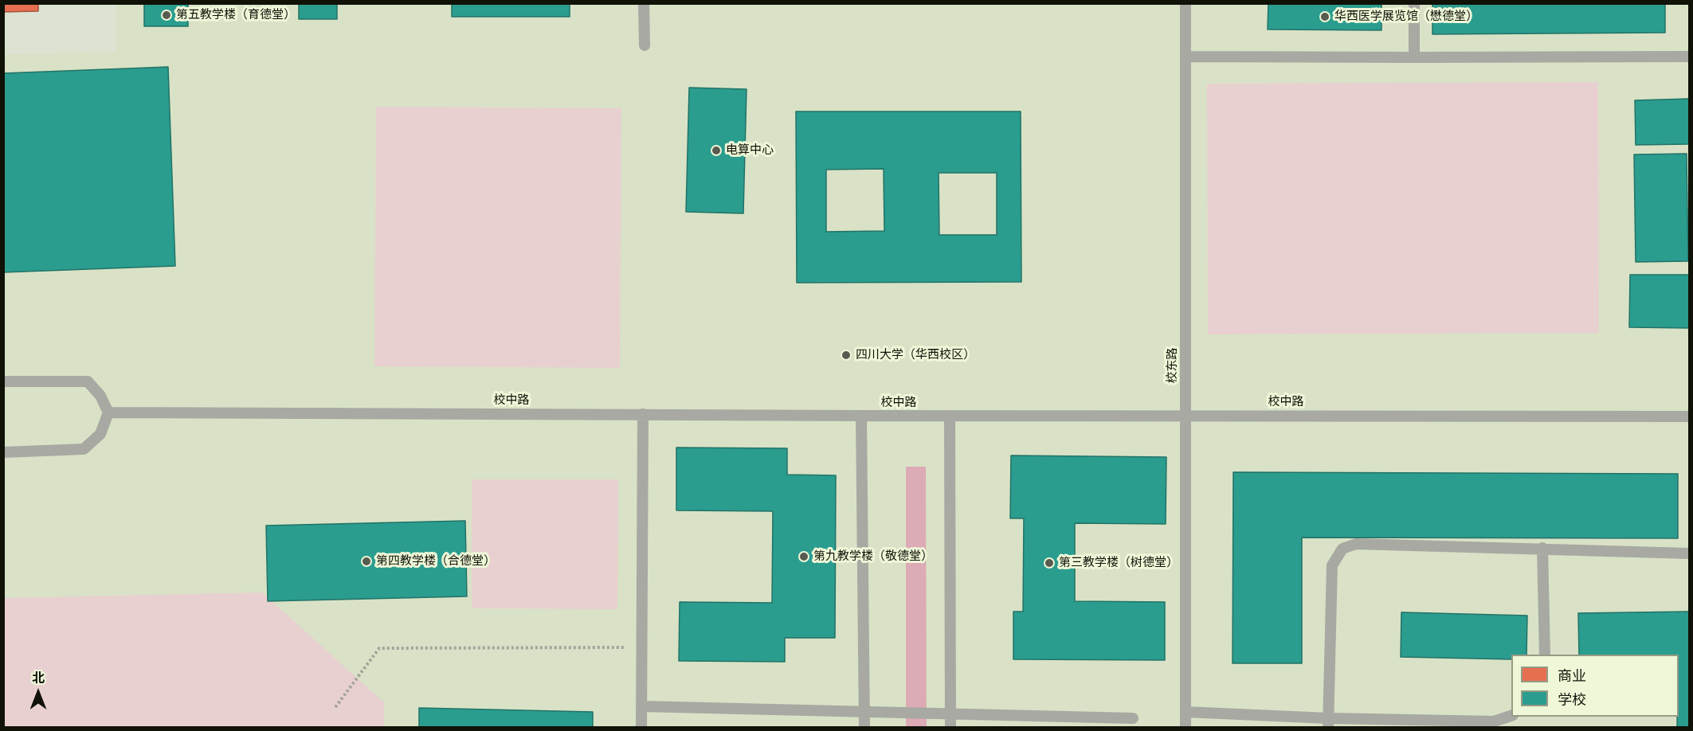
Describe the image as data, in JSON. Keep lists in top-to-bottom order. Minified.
{"streets":{"lane":["校东路","校中路"]},"crossings":[["校东路","校中路"]],"places":["第五教学楼（育德堂）","华西医学展览馆（懋德堂）","电算中心","四川大学（华西校区）","第九教学楼（敬德堂）","第四教学楼（合德堂）","第三教学楼（树德堂）"],"legend":["商业","学校"],"north":"top"}
